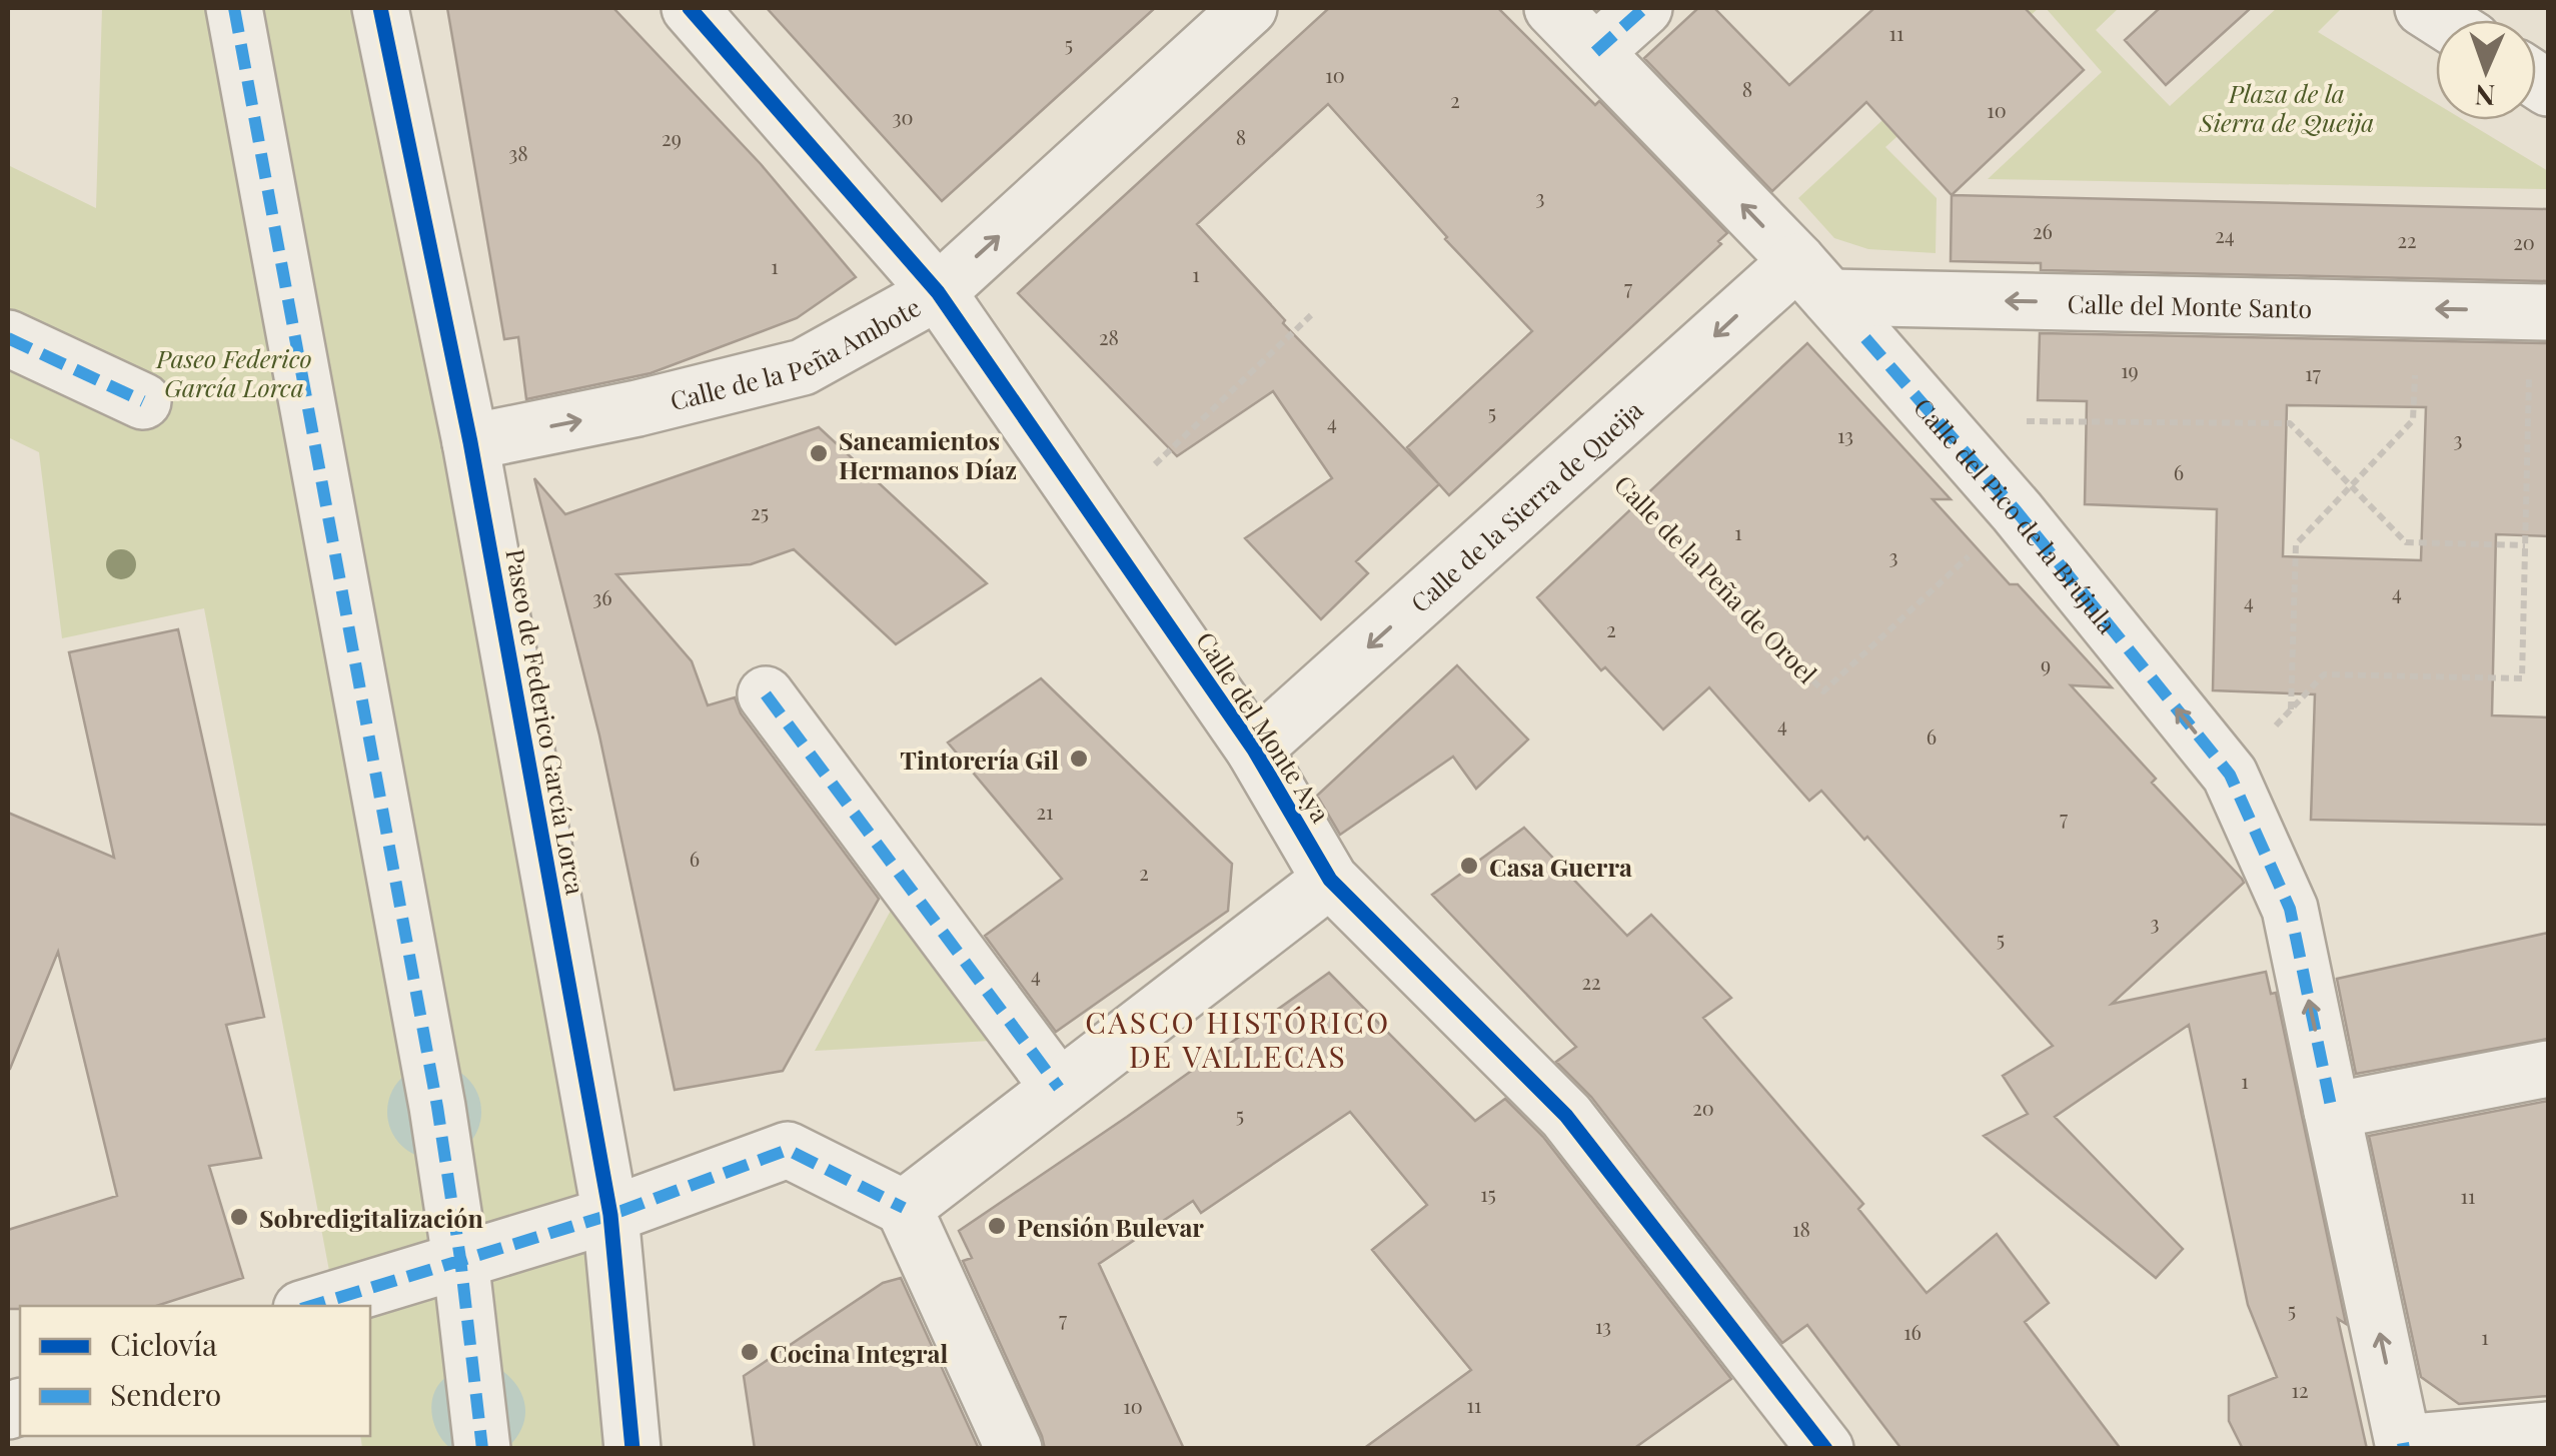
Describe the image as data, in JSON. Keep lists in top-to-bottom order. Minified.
{"streets":{"street":["Calle del Monte Santo","Calle de la Peña Ambote","Calle de la Sierra de Queija","Calle del Pico de la Brújula","Paseo de Federico García Lorca","Calle del Monte Aya"],"path":["Calle de la Peña de Oroel"]},"crossings":[["Calle del Monte Santo","Calle de la Sierra de Queija"],["Calle del Monte Santo","Calle del Pico de la Brújula"],["Calle de la Peña Ambote","Paseo de Federico García Lorca"],["Calle de la Peña Ambote","Calle del Monte Aya"],["Calle de la Sierra de Queija","Calle del Pico de la Brújula"],["Calle de la Sierra de Queija","Calle de la Peña de Oroel"],["Calle de la Sierra de Queija","Calle del Monte Aya"],["Calle del Pico de la Brújula","Calle de la Peña de Oroel"]],"one_way":["Calle del Monte Santo","Calle de la Peña Ambote","Calle de la Sierra de Queija","Calle del Pico de la Brújula"],"districts":["CASCO HISTÓRICO DE VALLECAS"],"parks":["Plaza de la Sierra de Queija","Paseo Federico García Lorca"],"places":["Saneamientos Hermanos Díaz","Tintorería Gil","Casa Guerra","Sobredigitalización","Pensión Bulevar","Cocina Integral"],"house_numbers":["11","5","10","8","2","10","30","8","29","38","3","26","24","22","20","1","1","7","28","19","17","5","4","13","3","6","25","1","3","4","36","4","2","9","4","6","21","7","6","2","3","5","4","22","1","20","5","15","11","18","5","7","13","16","1","12","11","10"],"legend":["Ciclovía","Sendero"],"north":"bottom"}
